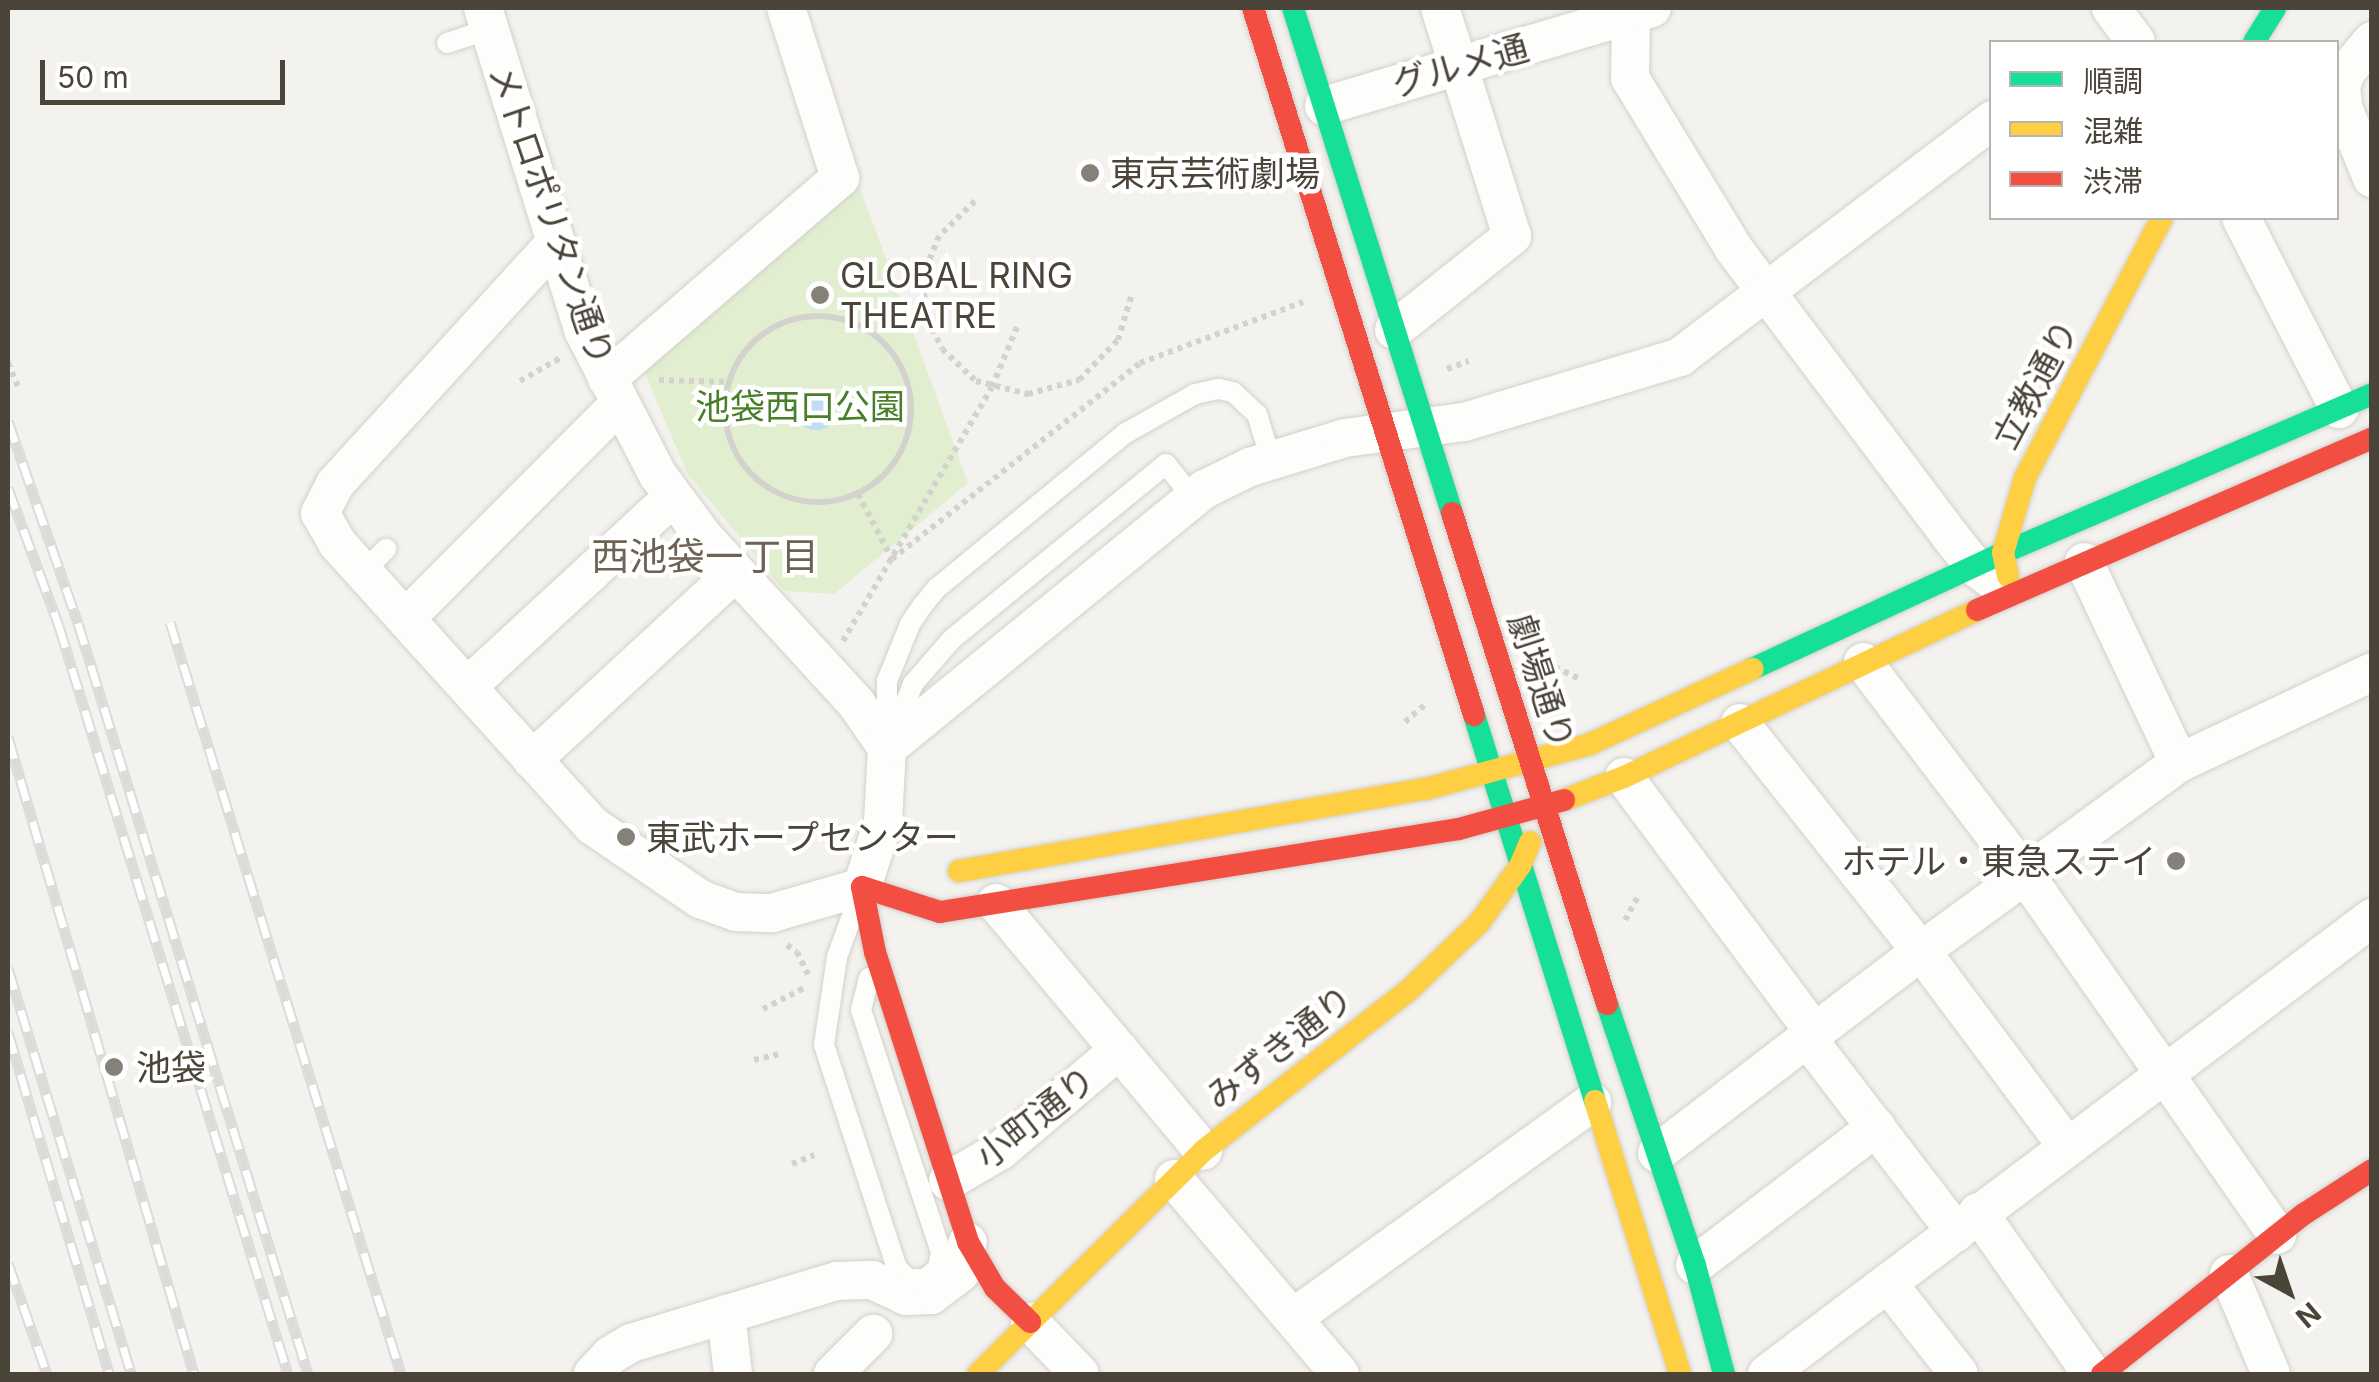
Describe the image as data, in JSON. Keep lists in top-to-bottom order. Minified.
{"streets":{"street":["グルメ通","メトロポリタン通り","立教通り","劇場通り","みずき通り","小町通り"]},"crossings":[["グルメ通","劇場通り"],["劇場通り","みずき通り"],["みずき通り","小町通り"]],"districts":["西池袋一丁目"],"parks":["池袋西口公園"],"places":["東京芸術劇場","GLOBAL RING THEATRE","東武ホープセンター","ホテル・東急ステイ","池袋"],"legend":["順調","混雑","渋滞"],"scale_bar":"50 m","north":"bottom right"}
